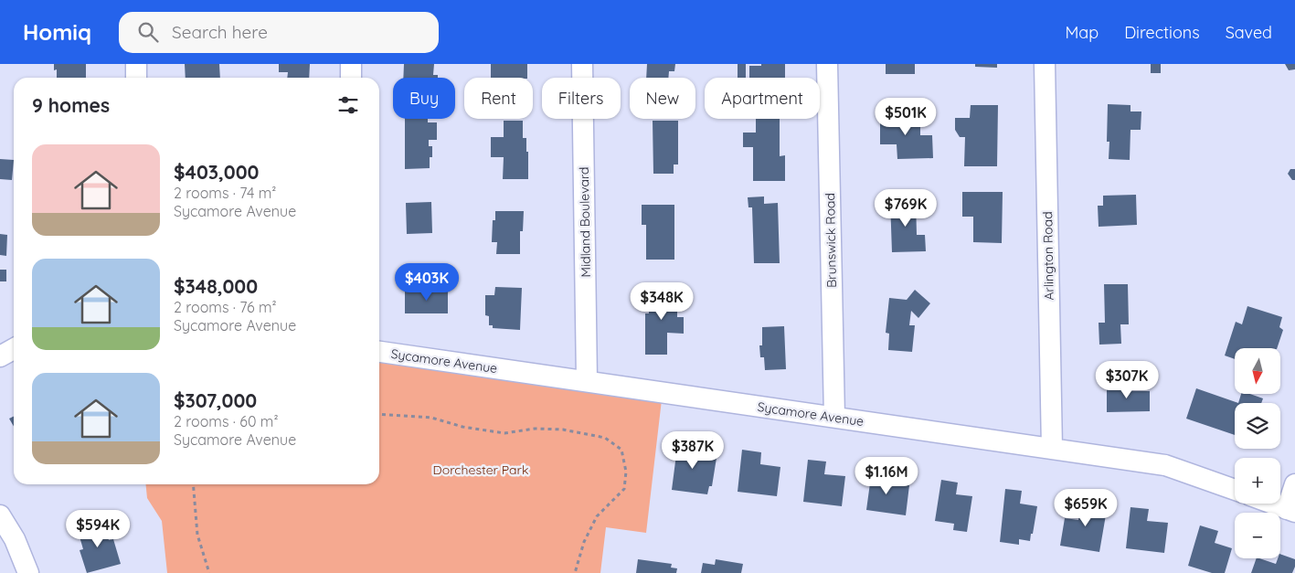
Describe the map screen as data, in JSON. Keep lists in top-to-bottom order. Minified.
{"streets":{"street":["Midland Boulevard","Brunswick Road","Arlington Road","Sycamore Avenue"]},"crossings":[["Midland Boulevard","Sycamore Avenue"],["Brunswick Road","Sycamore Avenue"],["Arlington Road","Sycamore Avenue"]],"parks":["Dorchester Park"],"north":"bottom","page":{"header":"Homiq","search":"Search here","nav":["Map","Directions","Saved"],"chip":["Buy","Rent","Filters","New","Apartment"],"heading":"9 homes","price":["$501K","$769K","$403K","$348K","$307K","$387K","$1.16M","$659K","$594K"],"list":[{"name":"$403,000","note":"2 rooms · 74 m² · Sycamore Avenue"},{"name":"$348,000","note":"2 rooms · 76 m² · Sycamore Avenue"},{"name":"$307,000","note":"2 rooms · 60 m² · Sycamore Avenue"}],"map_buttons":["+","−"]}}
